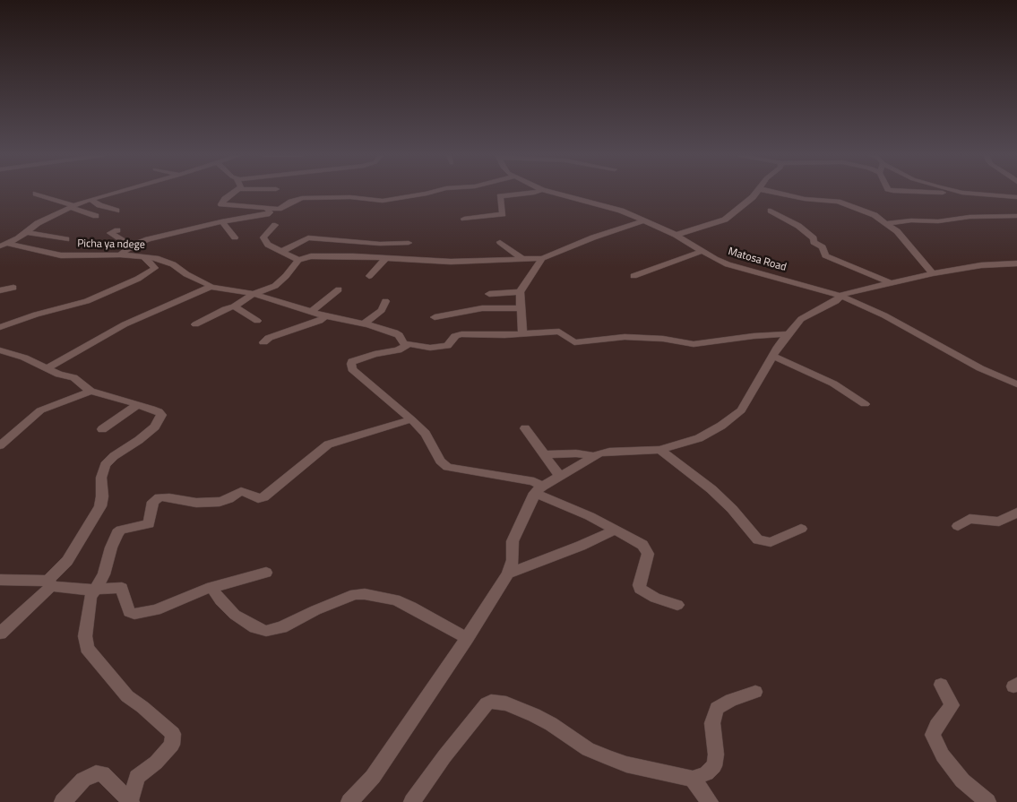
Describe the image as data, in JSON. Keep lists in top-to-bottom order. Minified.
{"streets":{"street":["Picha ya ndege","Matosa Road"]}}
